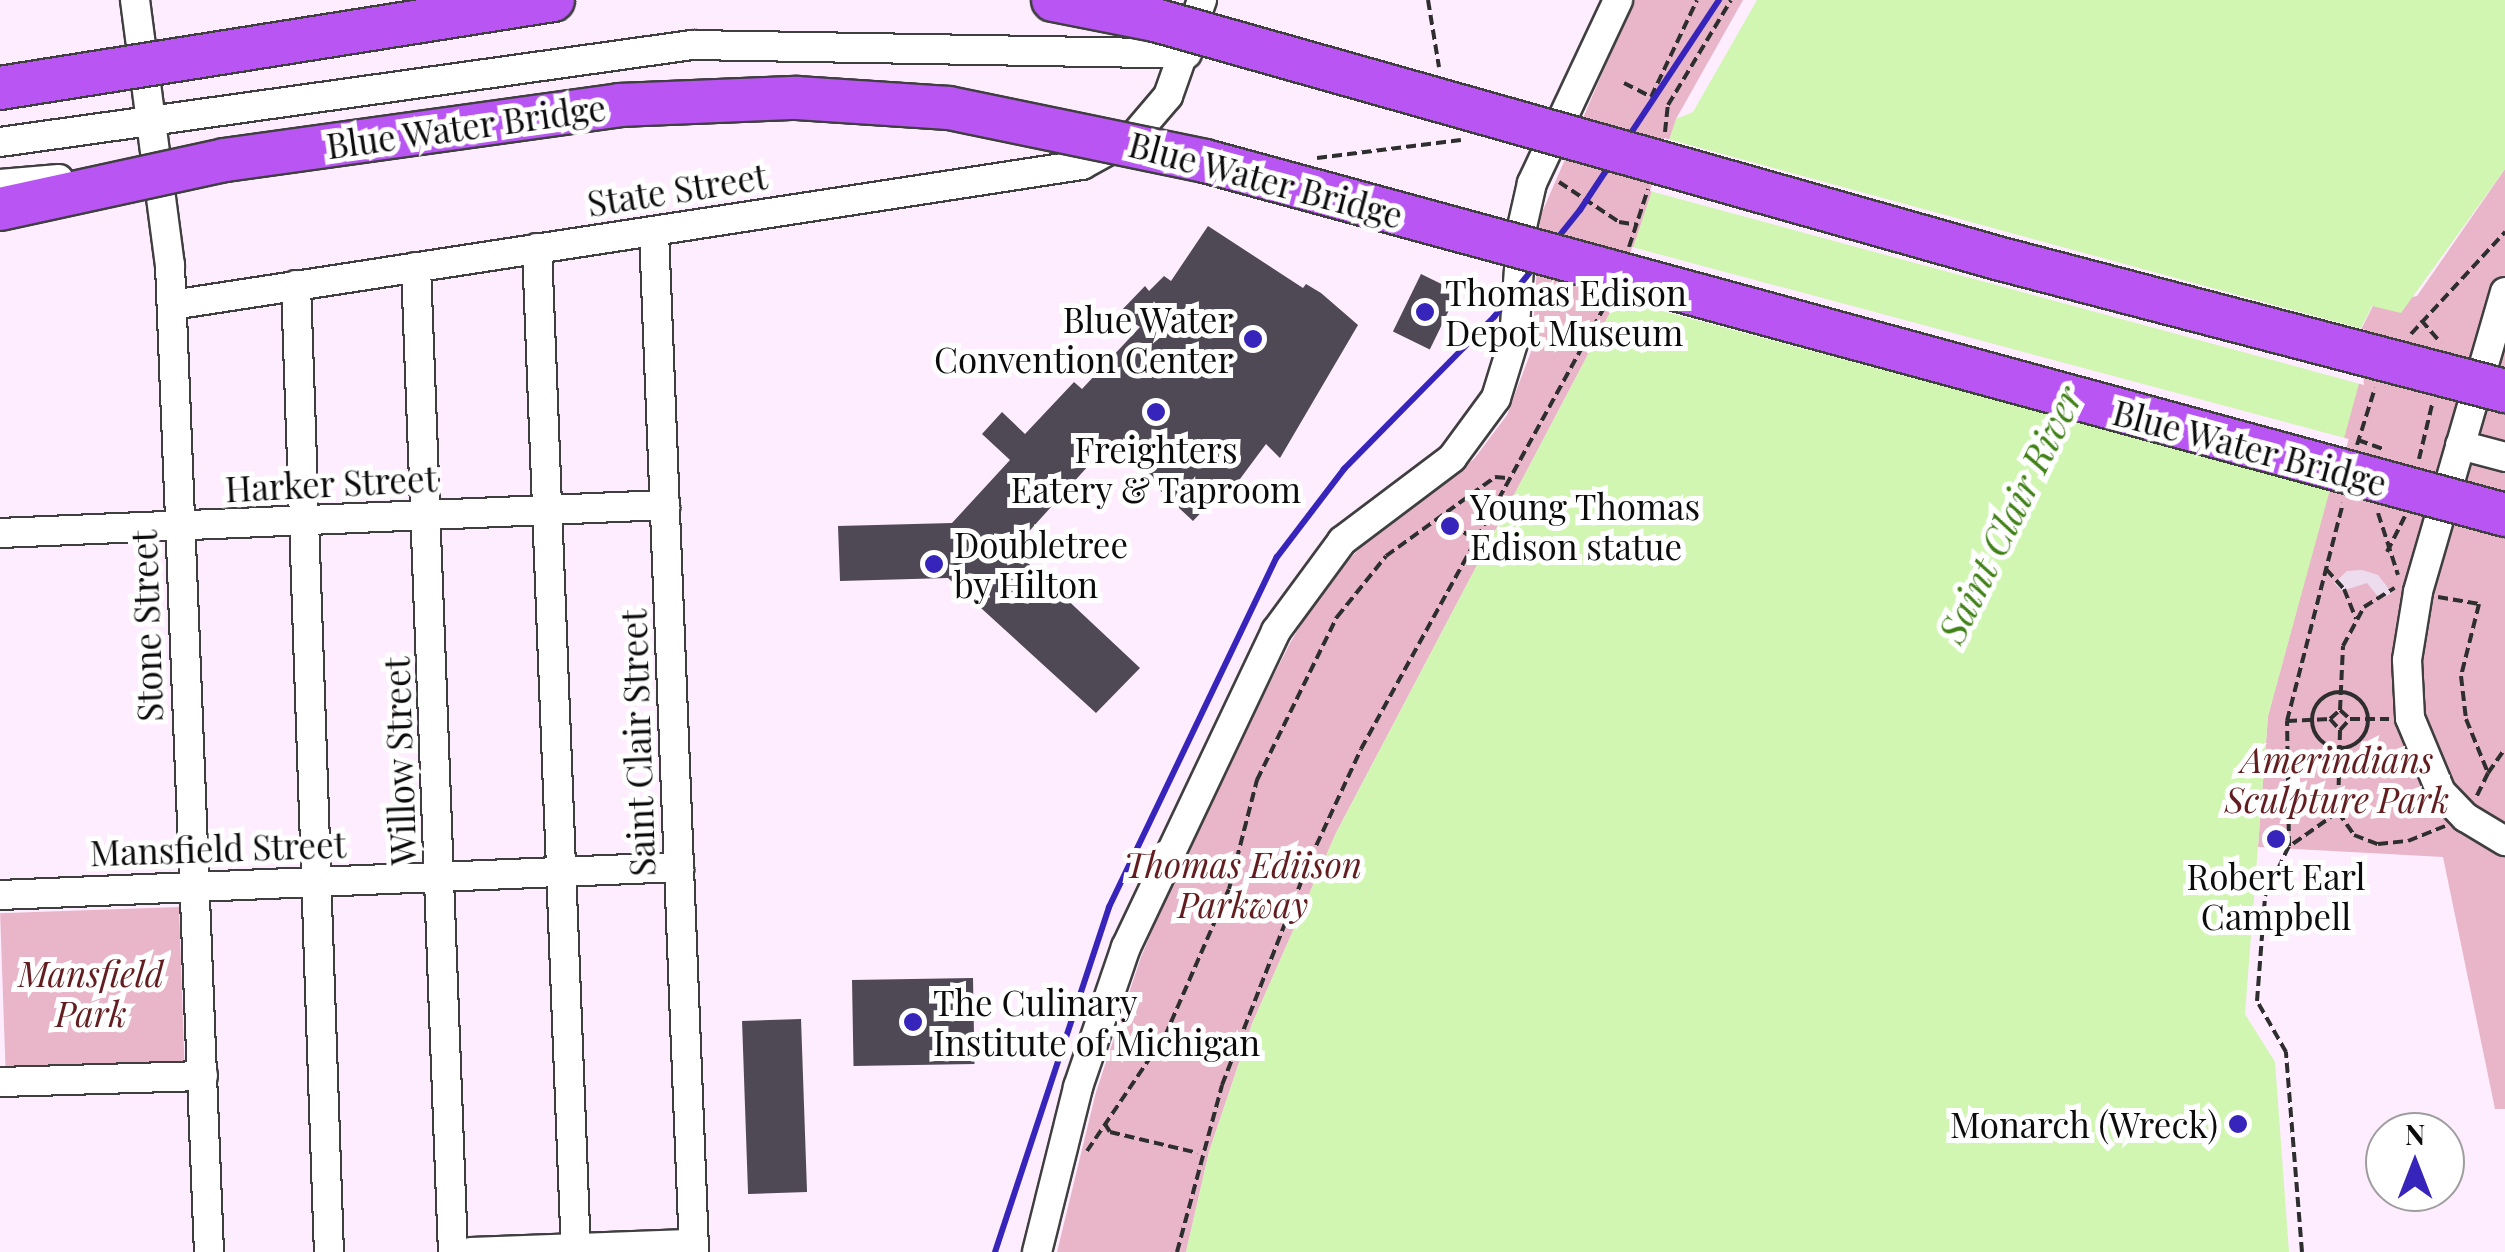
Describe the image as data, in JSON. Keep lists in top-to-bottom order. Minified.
{"streets":{"highway":["Blue Water Bridge"],"street":["State Street","Harker Street","Stone Street","Saint Clair Street","Willow Street","Mansfield Street"]},"crossings":[["State Street","Stone Street"],["State Street","Saint Clair Street"],["State Street","Willow Street"],["Harker Street","Stone Street"],["Harker Street","Saint Clair Street"],["Harker Street","Willow Street"],["Stone Street","Mansfield Street"],["Saint Clair Street","Mansfield Street"],["Willow Street","Mansfield Street"]],"water":["Saint Clair River"],"parks":["Amerindians Sculpture Park","Thomas Ediison Parkway","Mansfield Park"],"places":["Thomas Edison Depot Museum","Blue Water Convention Center","Freighters Eatery & Taproom","Young Thomas Edison statue","Doubletree by Hilton","Robert Earl Campbell","The Culinary Institute of Michigan","Monarch (Wreck)"],"north":"top"}
